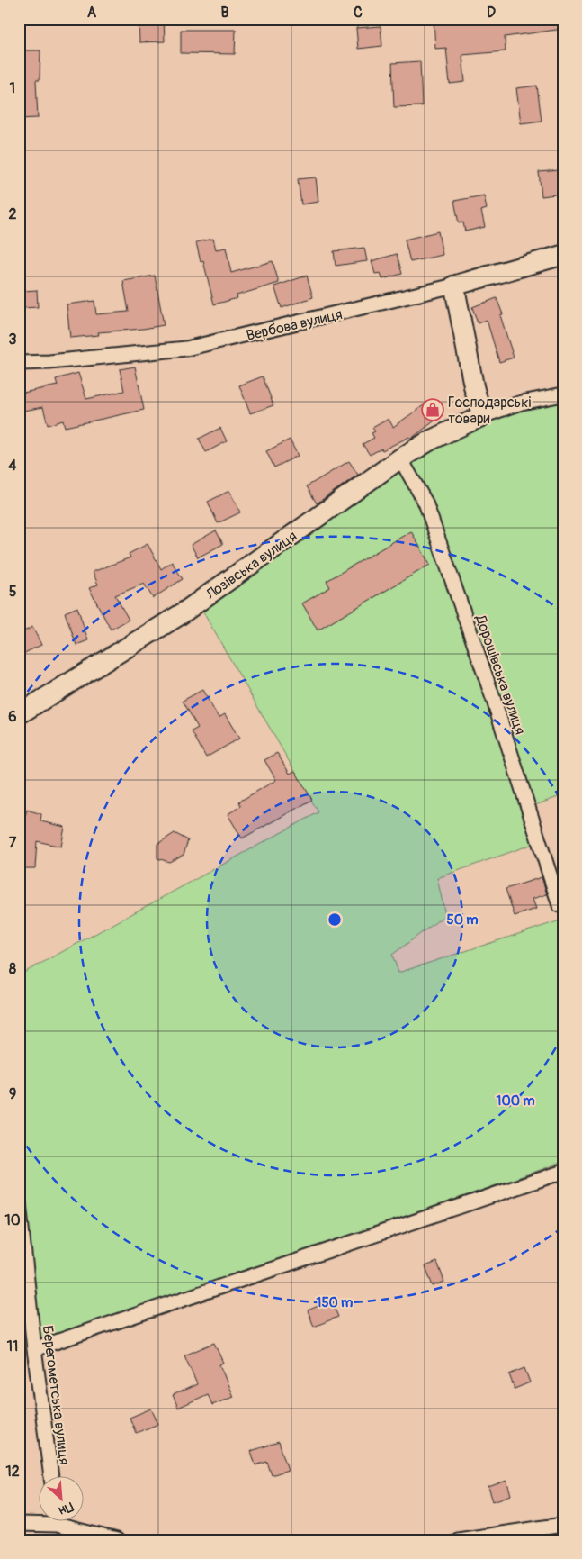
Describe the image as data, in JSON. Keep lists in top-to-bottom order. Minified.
{"streets":{"street":["Вербова вулиця","Лозівська вулиця","Дорошівська вулиця","Берегометська вулиця"]},"crossings":[["Лозівська вулиця","Дорошівська вулиця"]],"places":{"shop":["Господарські товари"]},"north":"bottom right","grid":{"columns":["A","B","C","D"],"rows":["1","2","3","4","5","6","7","8","9","10","11","12"]},"rings":["50 m","100 m","150 m"]}
